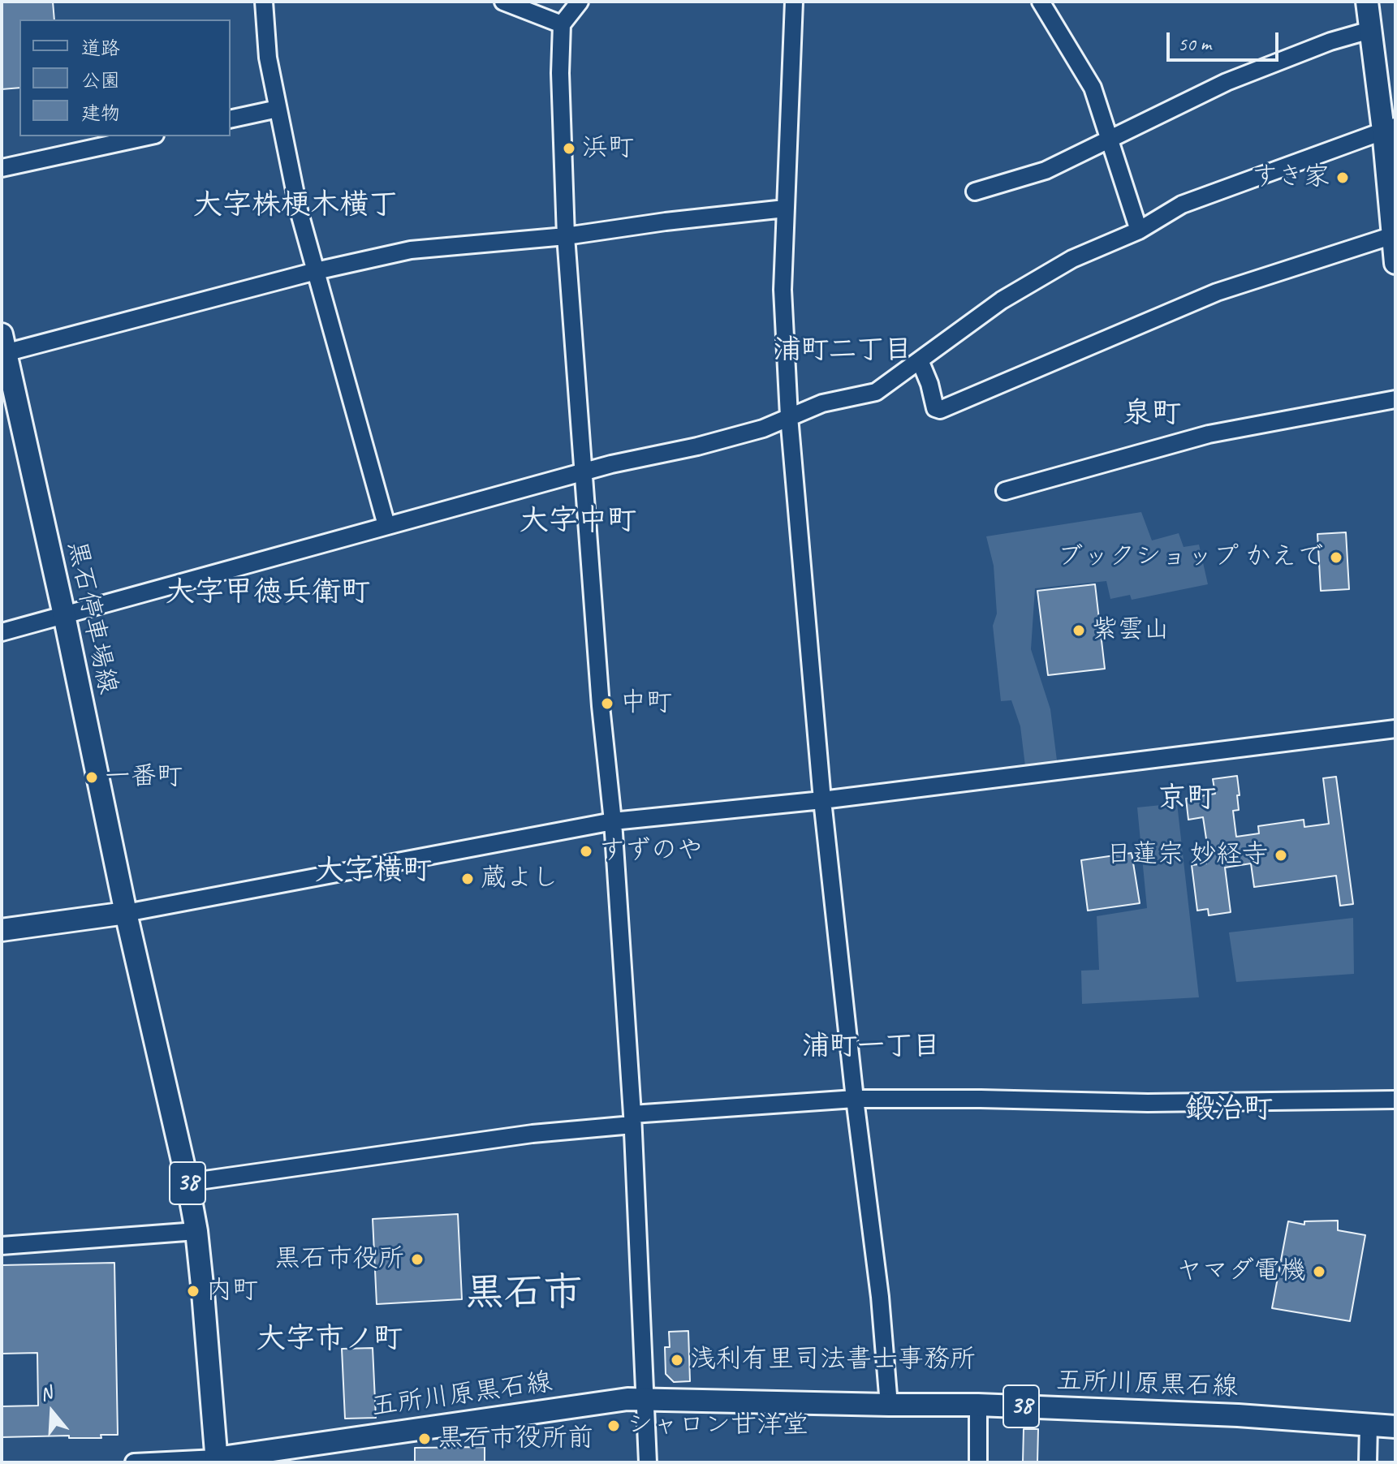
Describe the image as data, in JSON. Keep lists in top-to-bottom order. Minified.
{"streets":{"main road":["黒石停車場線","38","五所川原黒石線"]},"crossings":[["黒石停車場線","38"],["38","五所川原黒石線"]],"districts":["大字株梗木横丁","浦町二丁目","泉町","大字中町","大字甲徳兵衛町","京町","大字横町","浦町一丁目","鍛治町","黒石市","大字市ノ町"],"places":["浜町","すき家","ブックショップ かえで","紫雲山","中町","一番町","すずのや","日蓮宗 妙経寺","蔵よし","黒石市役所","ヤマダ電機","内町","浅利有里司法書士事務所","シャロン甘洋堂","黒石市役所前"],"legend":["道路","公園","建物"],"scale_bar":"50 m","north":"top"}
